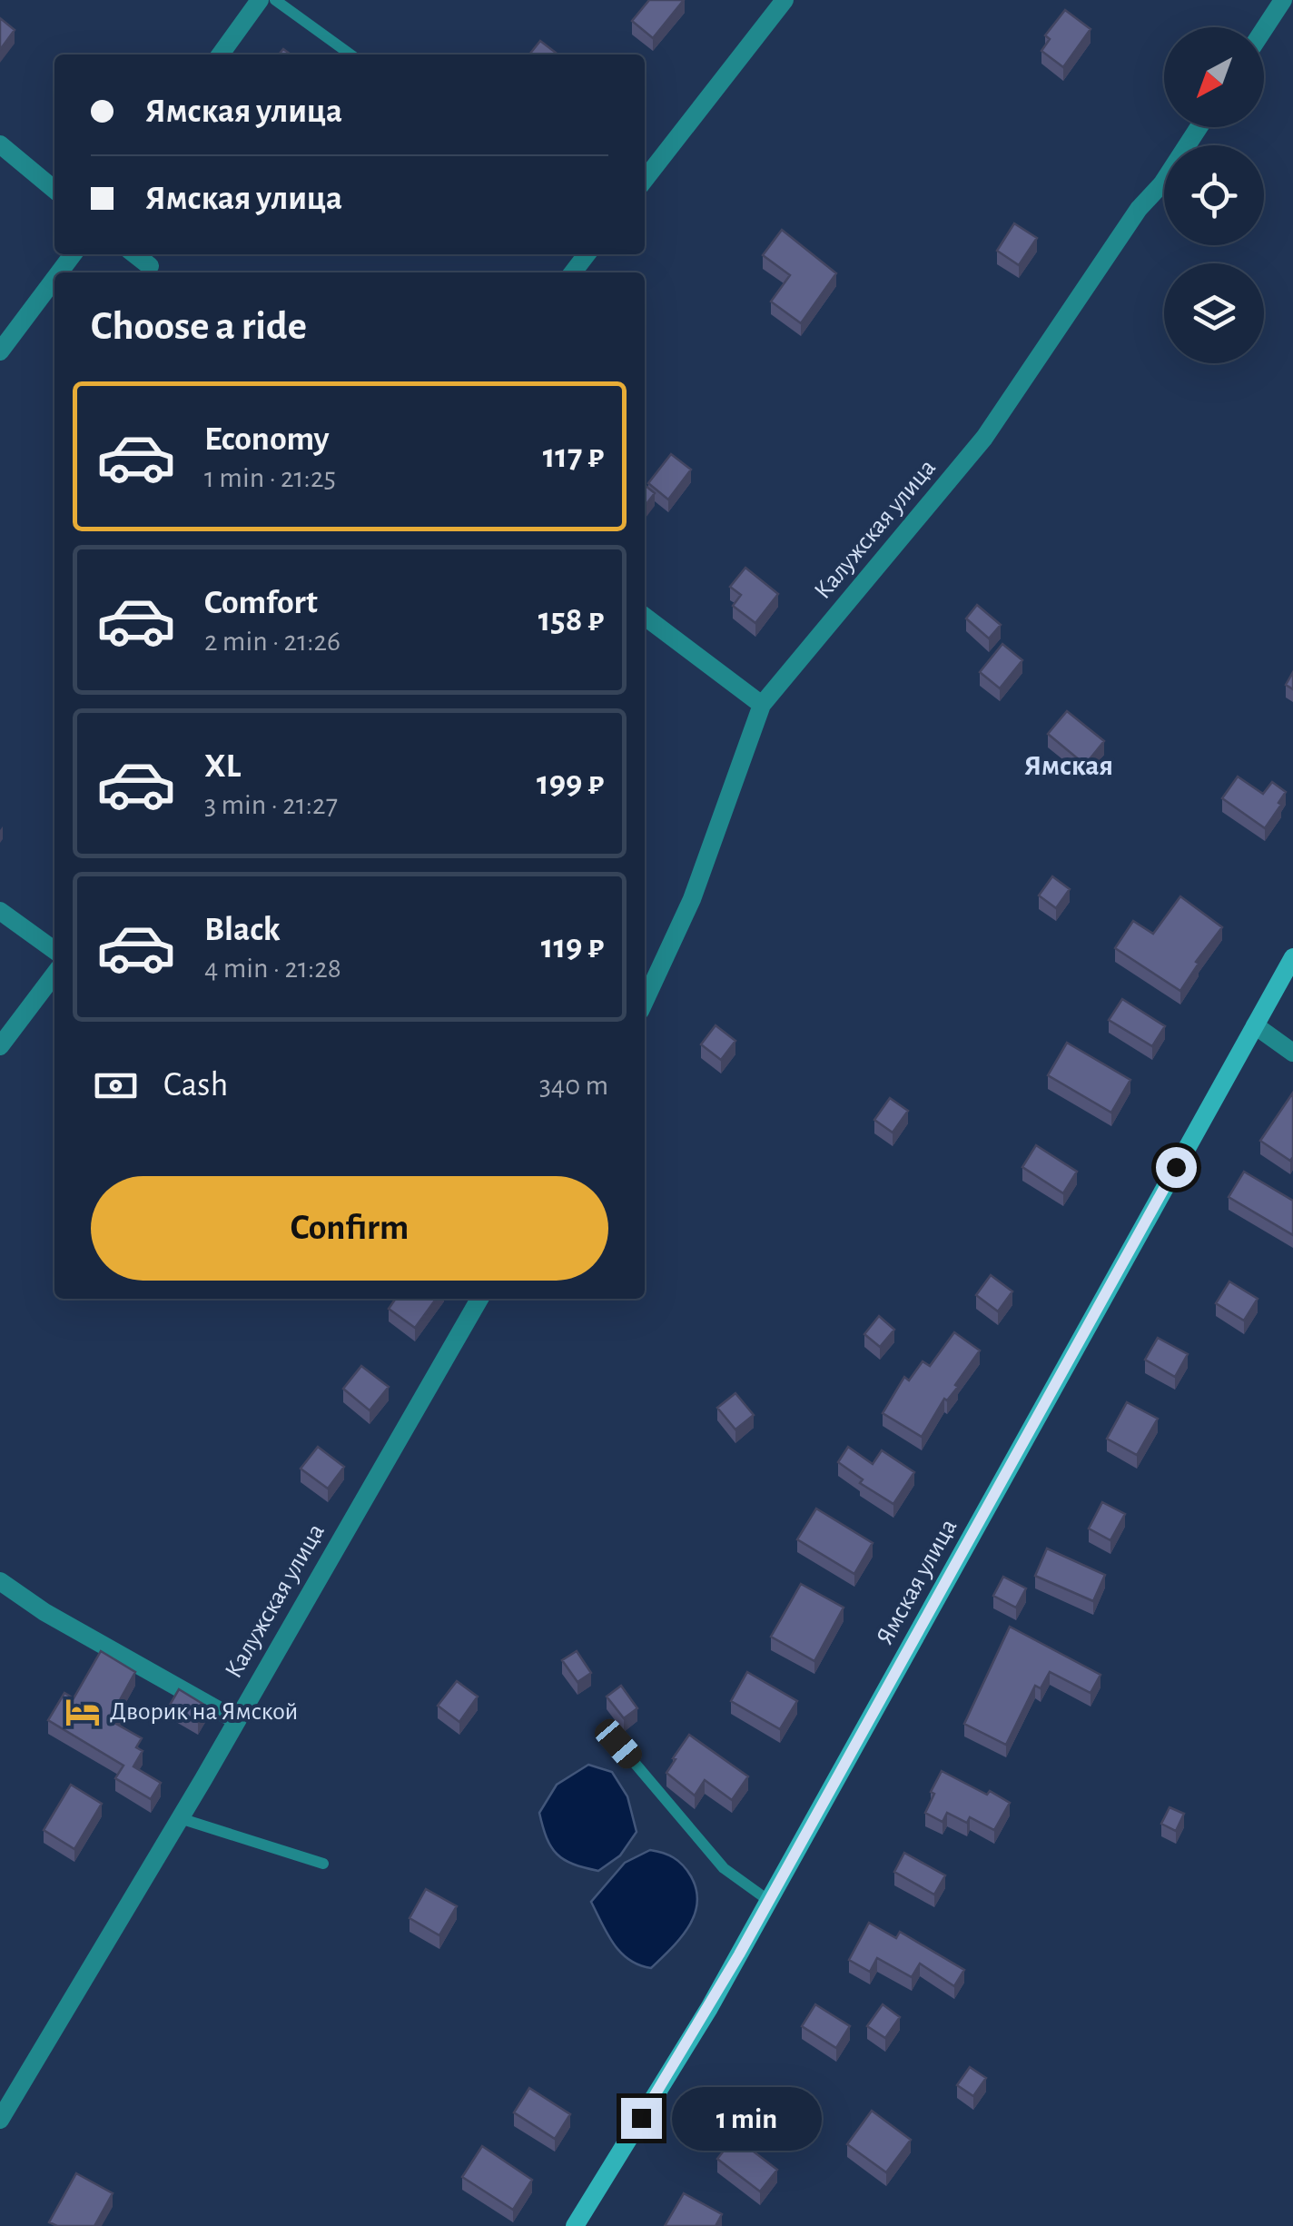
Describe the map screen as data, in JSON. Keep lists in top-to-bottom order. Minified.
{"streets":{"main road":["Ямская улица"],"street":["Калужская улица"]},"districts":["Ямская"],"places":{"hotel":["Дворик на Ямской"]},"north":"bottom left","page":{"banner":["Ямская улица","Ямская улица"],"heading":"Choose a ride","list":[{"name":"Economy","note":"1 min · 21:25","value":"117 ₽"},{"name":"Comfort","note":"2 min · 21:26","value":"158 ₽"},{"name":"XL","note":"3 min · 21:27","value":"199 ₽"},{"name":"Black","note":"4 min · 21:28","value":"119 ₽"}],"pay":["Cash","340 m"],"buttons":"Confirm","bubble":"1 min"}}
